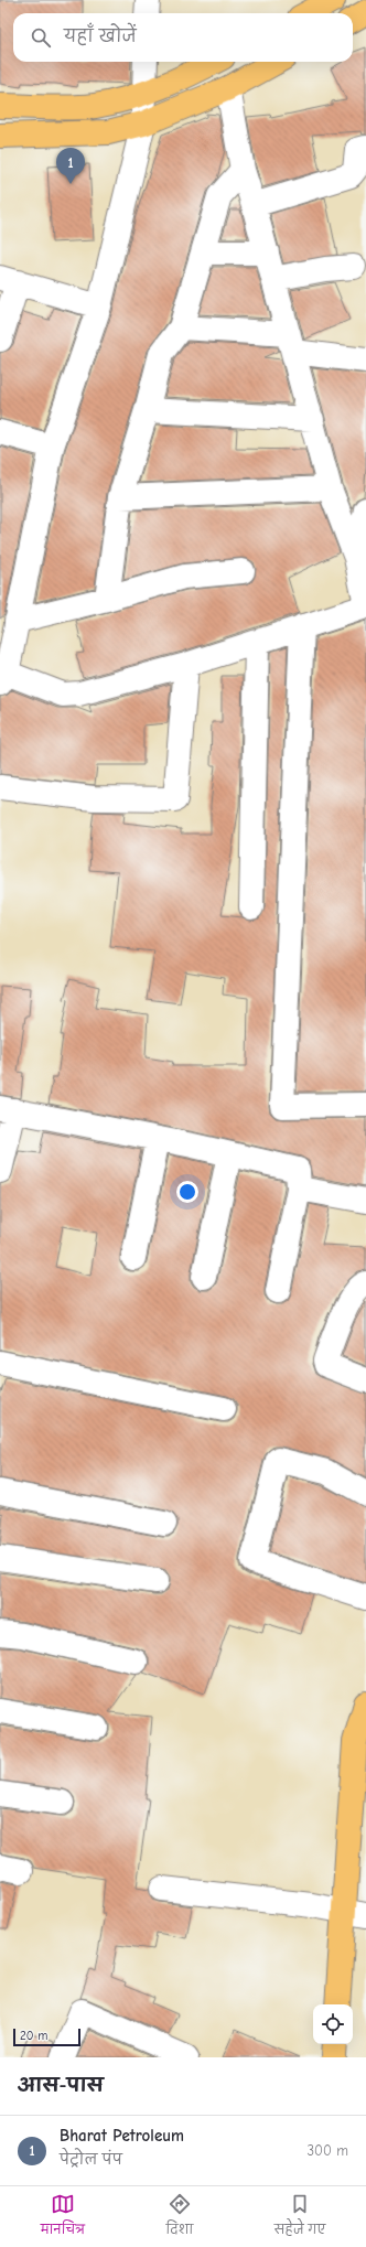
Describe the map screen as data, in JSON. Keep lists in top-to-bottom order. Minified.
{"scale_bar":"20 m","page":{"search":"यहाँ खोजें","pins":"1","scale":"20 m","heading":"आस-पास","list":[{"mark":"1","name":"Bharat Petroleum","note":"पेट्रोल पंप","value":"300 m"}],"nav":["मानचित्र","दिशा","सहेजे गए"]}}
